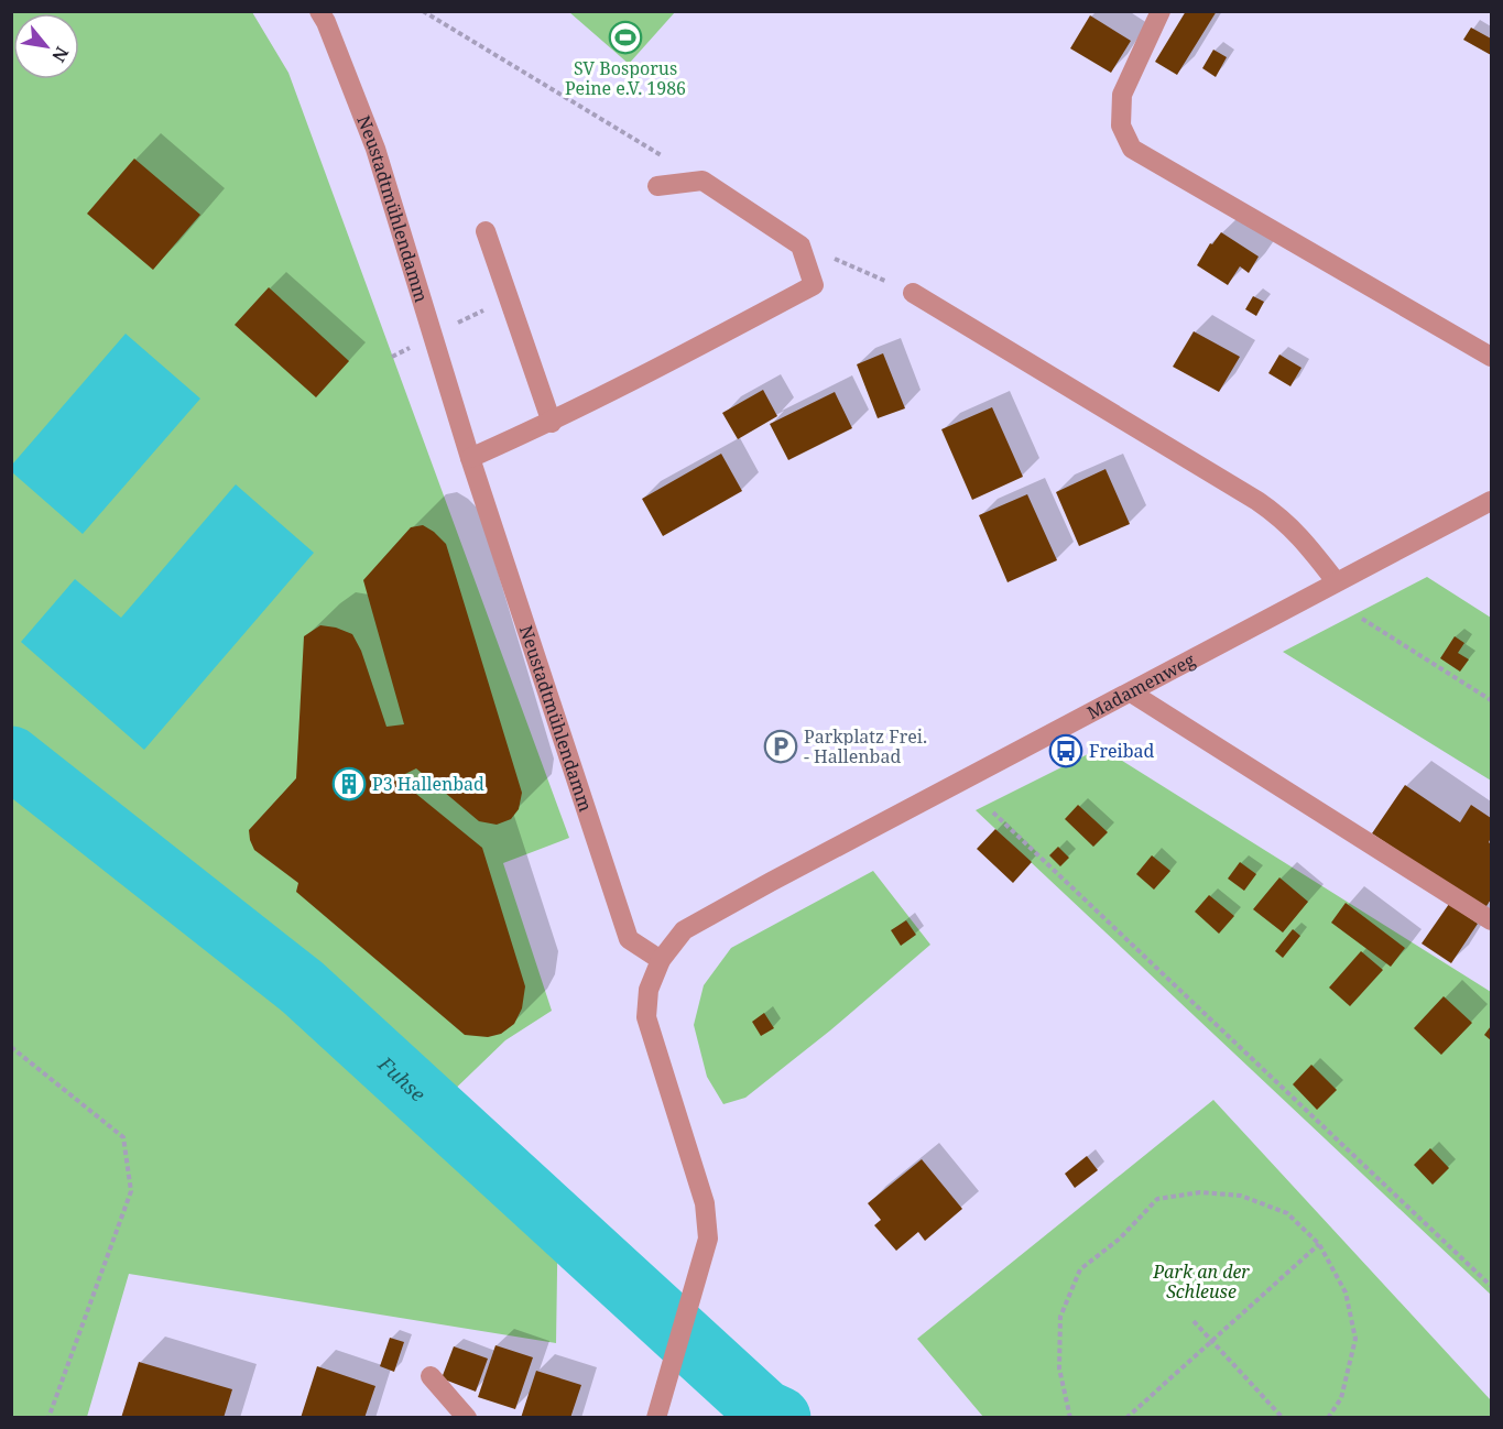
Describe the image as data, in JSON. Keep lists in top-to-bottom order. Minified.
{"streets":{"street":["Neustadtmühlendamm","Madamenweg"]},"crossings":[["Neustadtmühlendamm","Madamenweg"]],"water":["Fuhse"],"parks":["Park an der Schleuse"],"places":{"sports":["SV Bosporus Peine e.V. 1986"],"parking":["Parkplatz Frei. - Hallenbad"],"bus stop":["Freibad"],"building":["P3 Hallenbad"]},"north":"bottom right"}
